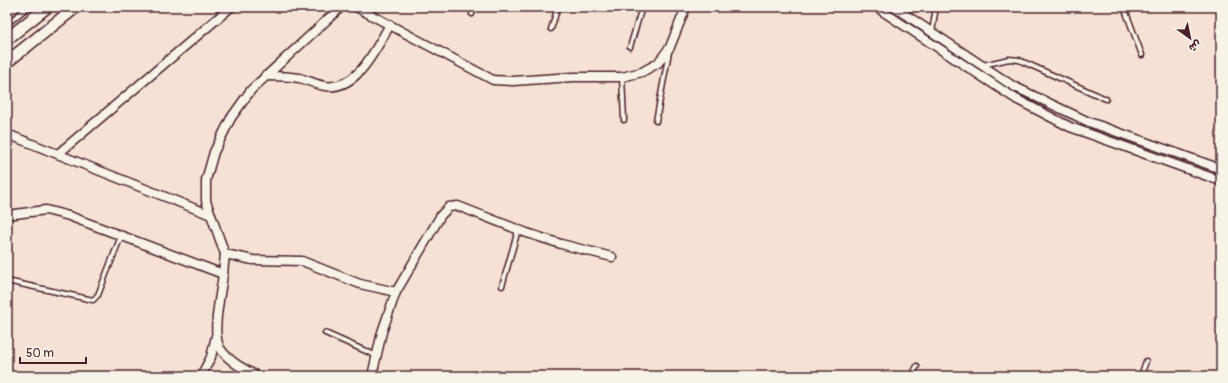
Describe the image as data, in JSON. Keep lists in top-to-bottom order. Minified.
{"scale_bar":"50 m","north":"bottom right"}
